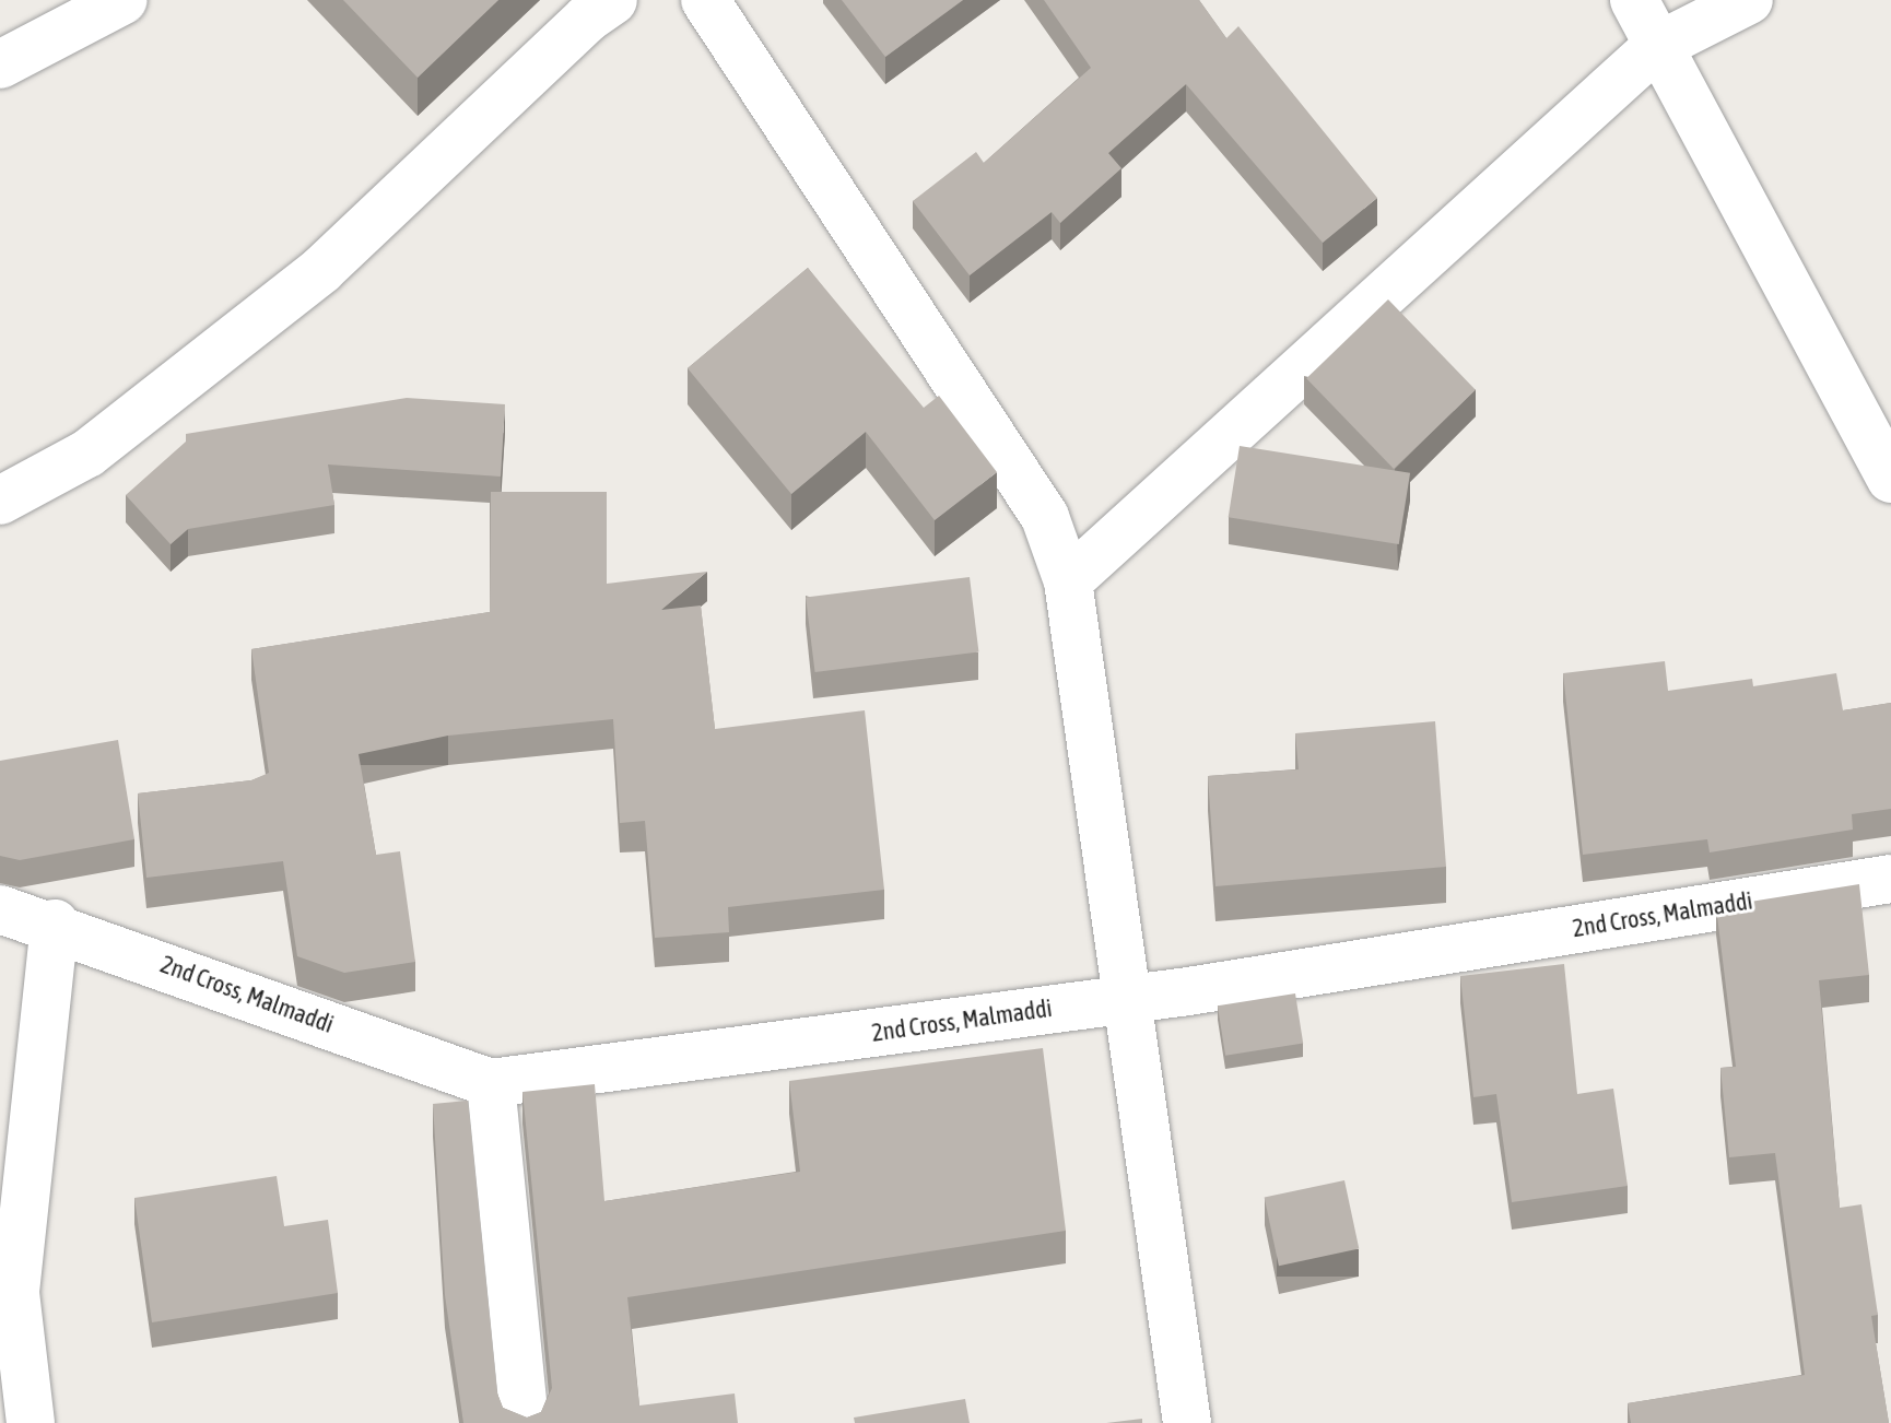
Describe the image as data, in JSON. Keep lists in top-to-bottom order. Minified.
{"streets":{"street":["2nd Cross, Malmaddi"]}}
